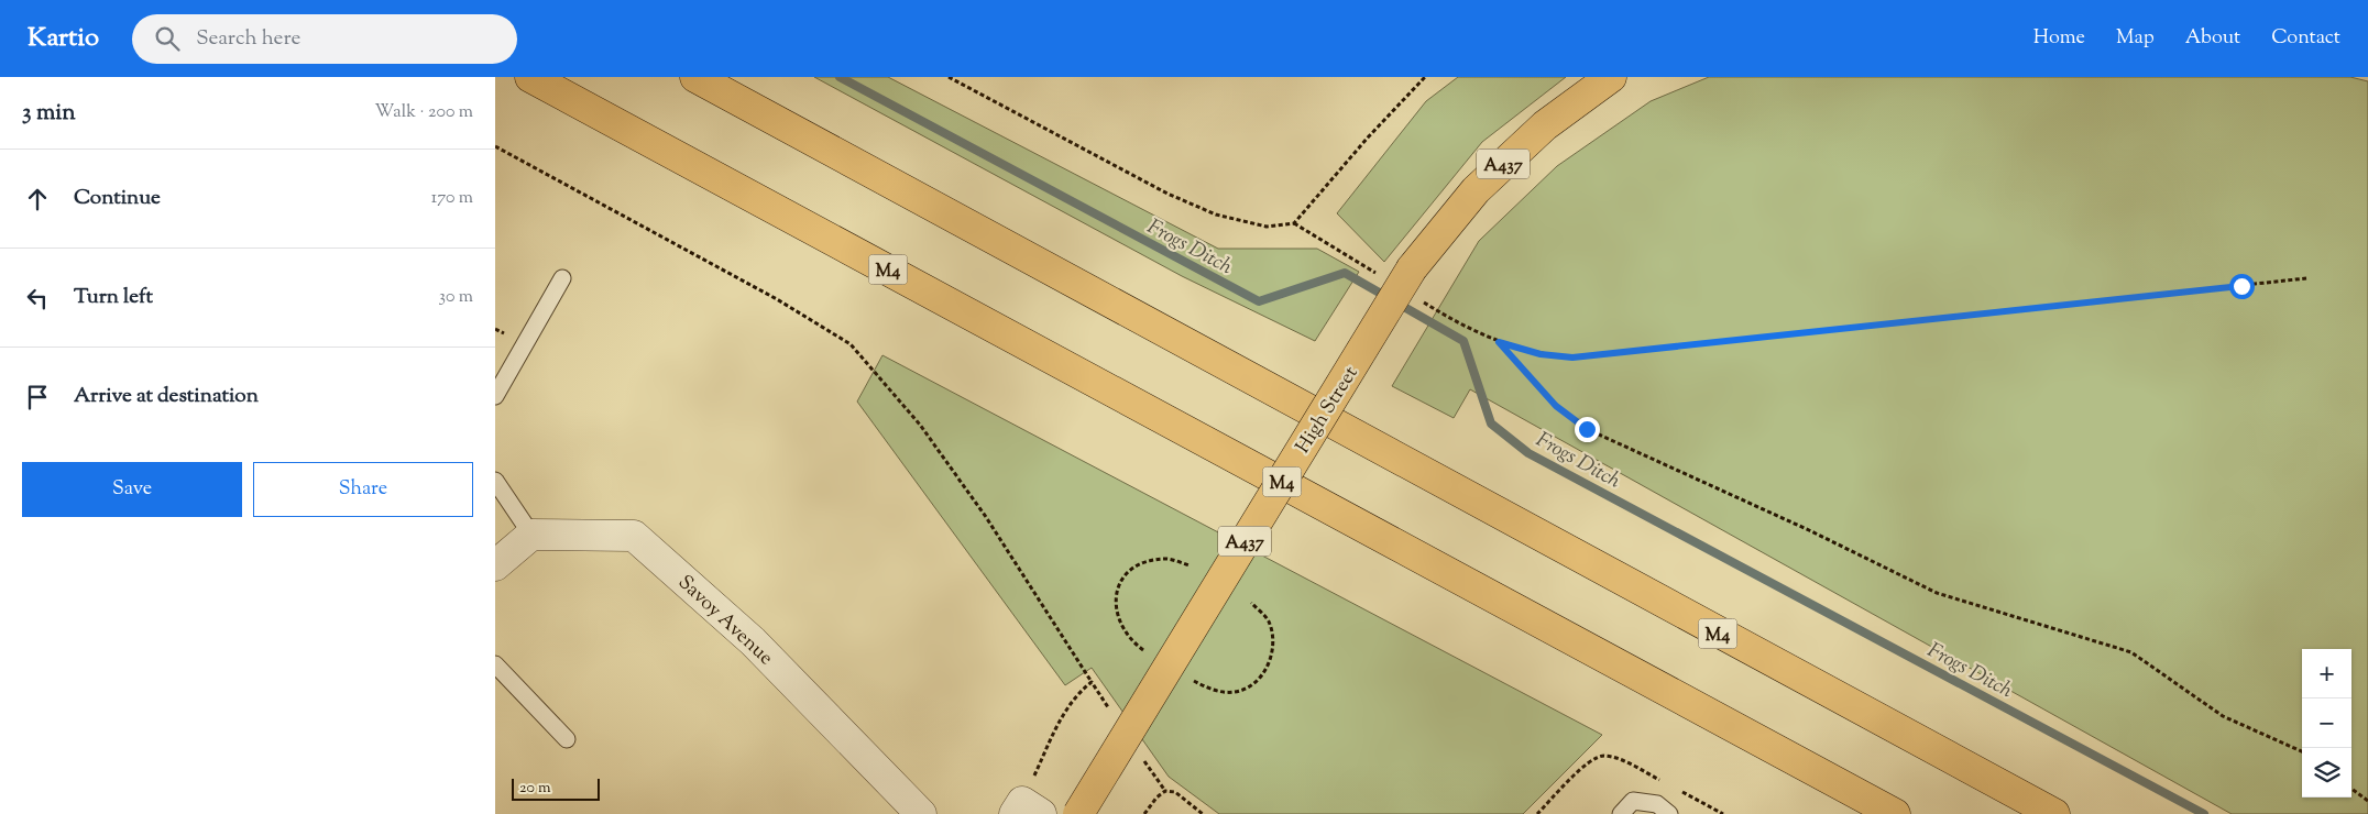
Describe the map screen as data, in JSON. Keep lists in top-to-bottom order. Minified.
{"streets":{"main road":["A437","M4","High Street"],"street":["Savoy Avenue"]},"water":["Frogs Ditch"],"scale_bar":"20 m","page":{"header":"Kartio","search":"Search here","nav":["Home","Map","About","Contact"],"heading":["3 min","Walk · 200 m"],"list":[["Continue","170 m"],["Turn left","30 m"],"Arrive at destination"],"buttons":["Save","Share"],"map_buttons":["+","−"],"scale":"20 m"}}
